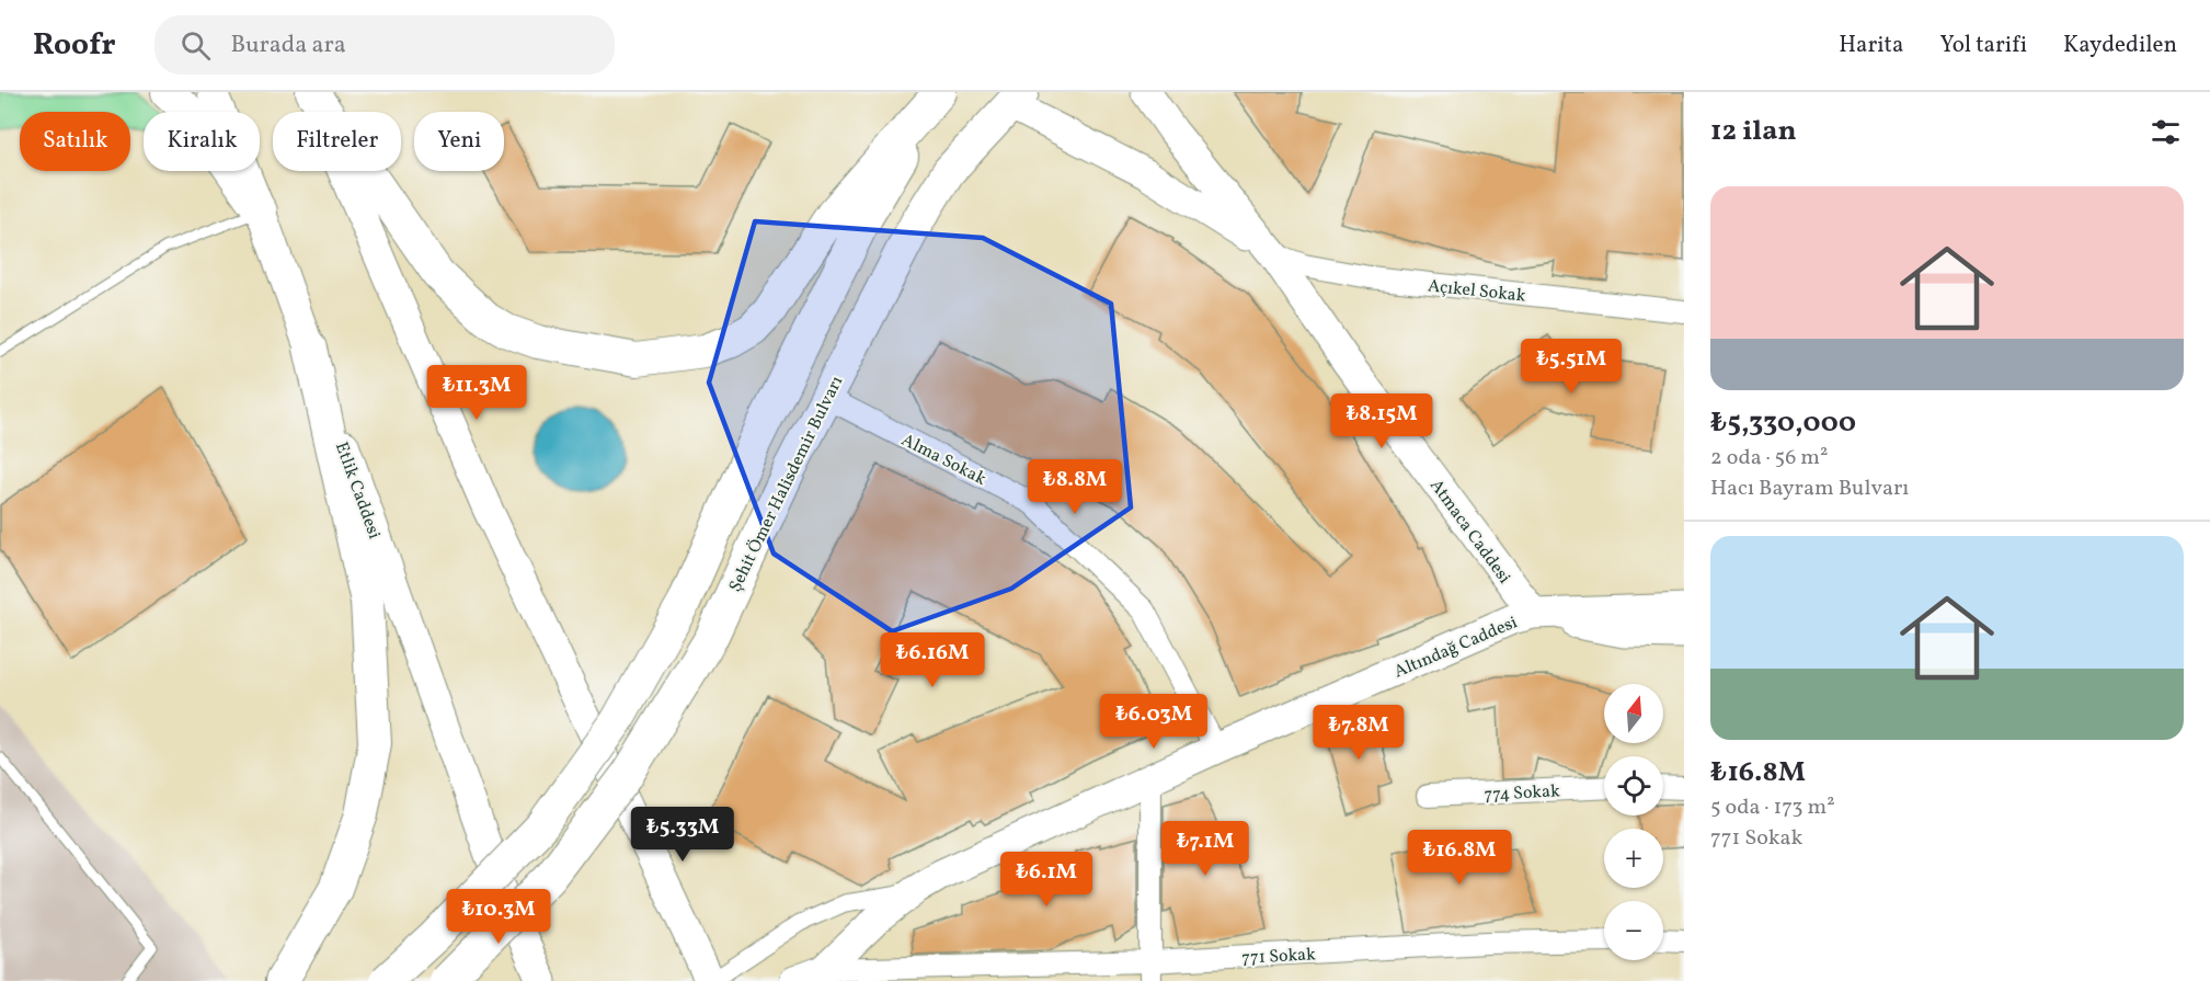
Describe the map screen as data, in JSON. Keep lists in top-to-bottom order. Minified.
{"streets":{"main road":["Şehit Ömer Halisdemir Bulvarı","Etlik Caddesi","Atmaca Caddesi","Altındağ Caddesi"],"street":["Açıkel Sokak","Alma Sokak","774 Sokak","771 Sokak"]},"crossings":[["Açıkel Sokak","Atmaca Caddesi"],["Alma Sokak","Şehit Ömer Halisdemir Bulvarı"],["Alma Sokak","Altındağ Caddesi"],["Şehit Ömer Halisdemir Bulvarı","Atmaca Caddesi"],["Atmaca Caddesi","Altındağ Caddesi"],["Altındağ Caddesi","771 Sokak"]],"north":"top","page":{"header":"Roofr","search":"Burada ara","nav":["Harita","Yol tarifi","Kaydedilen"],"heading":"12 ilan","chip":["Satılık","Kiralık","Filtreler","Yeni"],"list":[{"name":"₺5,330,000","note":"2 oda · 56 m² · Hacı Bayram Bulvarı"},{"name":"₺16.8M","note":"5 oda · 173 m² · 771 Sokak"}],"price":["₺5.51M","₺11.3M","₺8.15M","₺8.8M","₺6.16M","₺6.03M","₺7.8M","₺5.33M","₺7.1M","₺16.8M","₺6.1M","₺10.3M"],"map_buttons":["+","−"]}}
